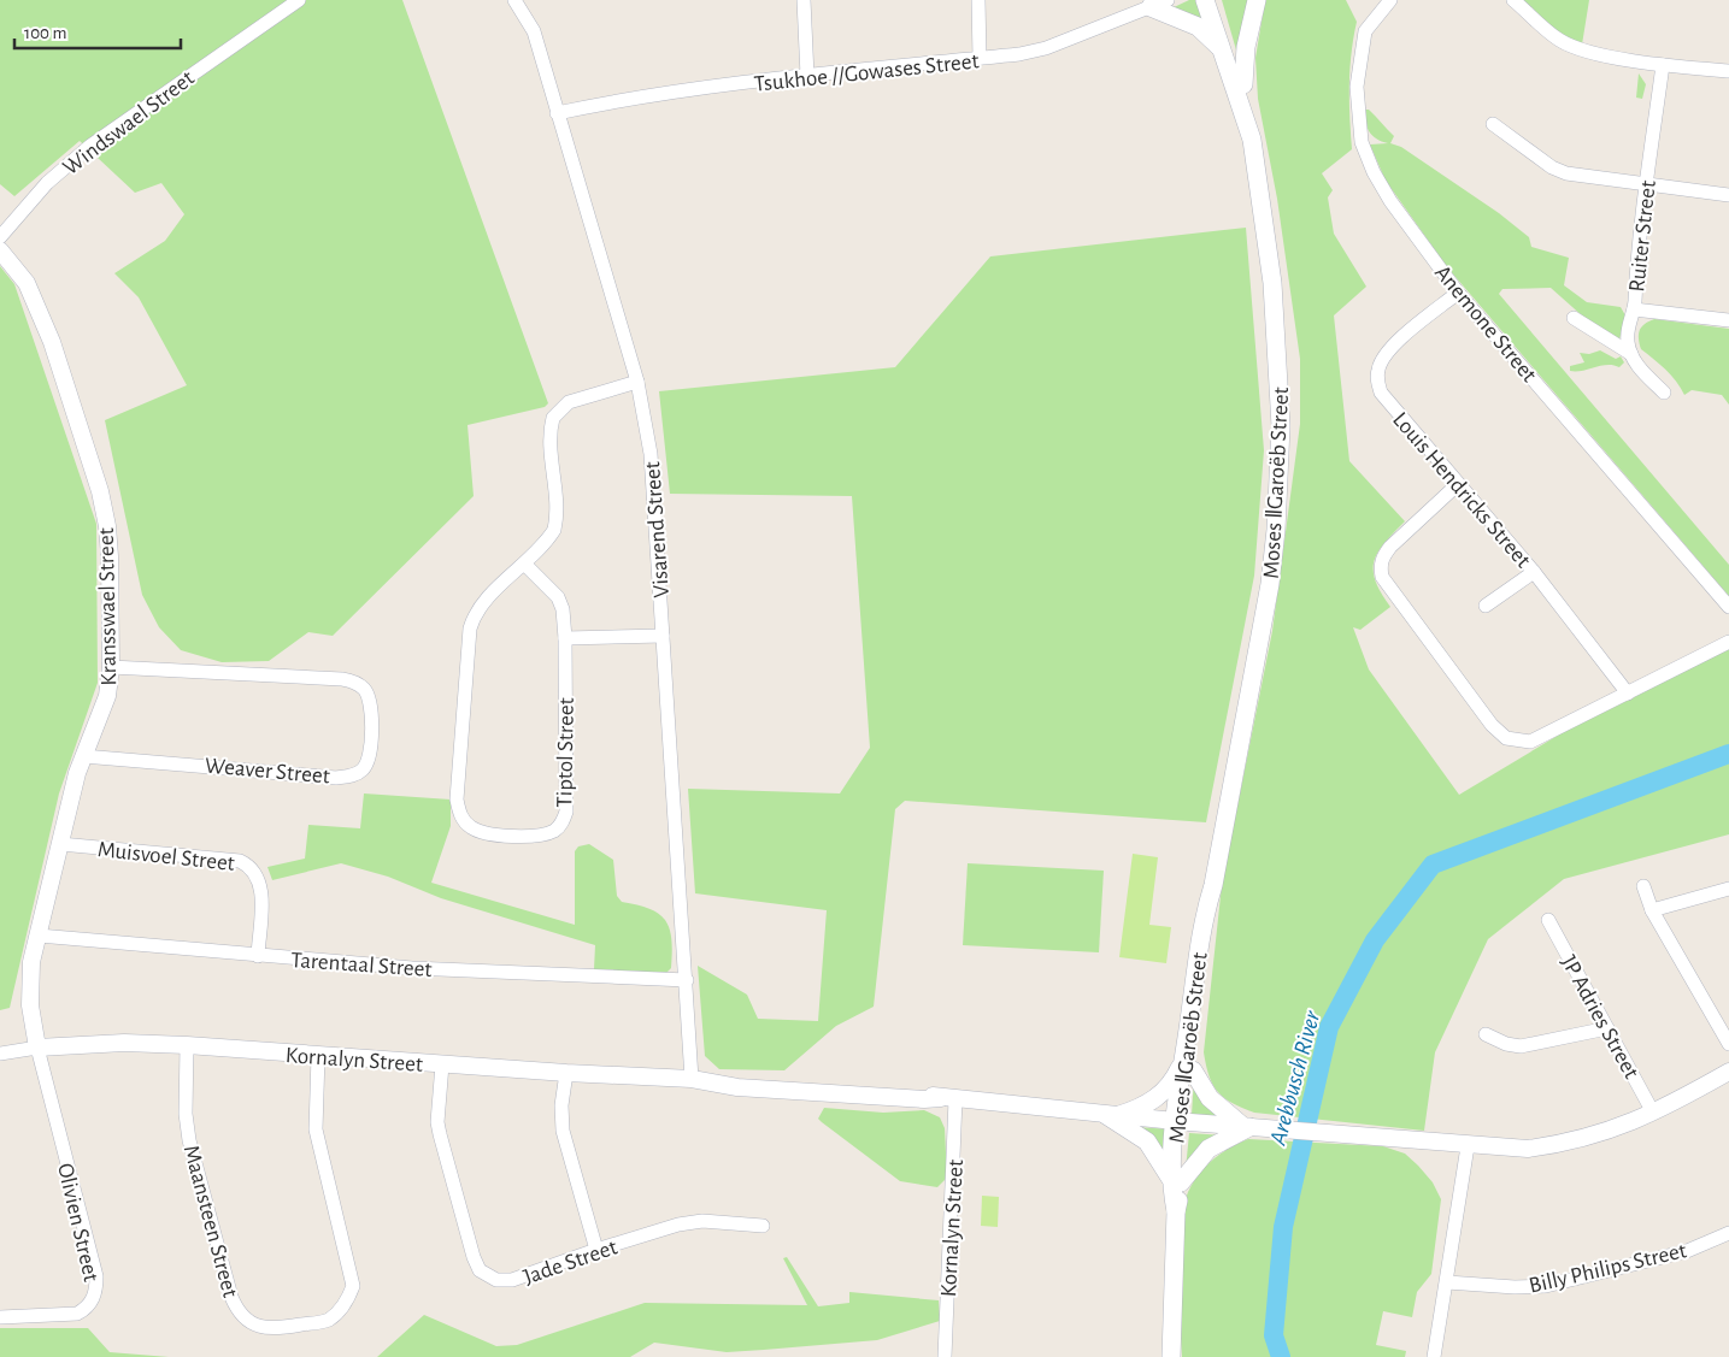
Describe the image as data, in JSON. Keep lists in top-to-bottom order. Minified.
{"streets":{"main road":["Moses ǁGaroëb Street"],"street":["Tsukhoe //Gowases Street","Windswael Street","Ruiter Street","Anemone Street","Louis Hendricks Street","Visarend Street","Kransswael Street","Tiptol Street","Weaver Street","Muisvoel Street","Tarentaal Street","JP Adries Street","Kornalyn Street","Maansteen Street","Olivien Street","Jade Street","Billy Philips Street"]},"crossings":[["Tsukhoe //Gowases Street","Visarend Street"],["Anemone Street","Louis Hendricks Street"],["Moses ǁGaroëb Street","Kornalyn Street"],["Visarend Street","Tiptol Street"],["Visarend Street","Tarentaal Street"],["Visarend Street","Kornalyn Street"],["Kransswael Street","Weaver Street"],["Kransswael Street","Muisvoel Street"],["Kransswael Street","Tarentaal Street"],["Kransswael Street","Kornalyn Street"],["Kransswael Street","Olivien Street"],["Muisvoel Street","Tarentaal Street"],["JP Adries Street","Kornalyn Street"],["Kornalyn Street","Maansteen Street"],["Kornalyn Street","Olivien Street"],["Kornalyn Street","Jade Street"]],"water":["Arebbusch River"],"scale_bar":"100 m"}
